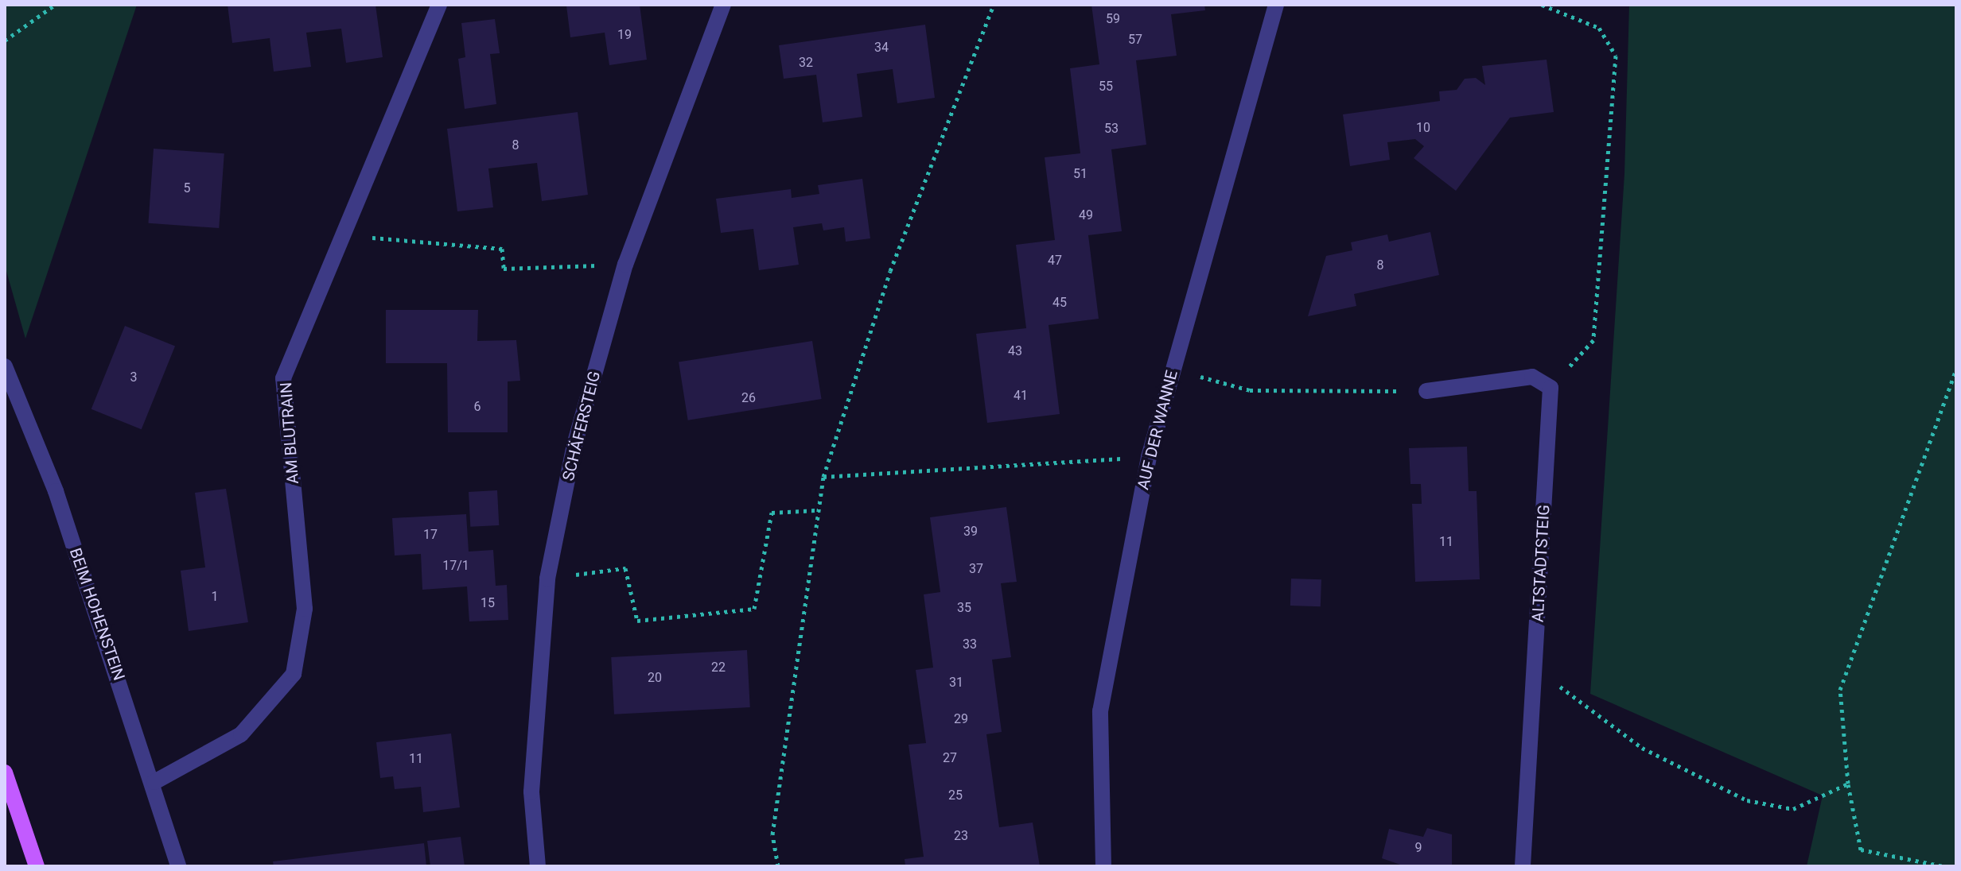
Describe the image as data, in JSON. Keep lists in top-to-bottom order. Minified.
{"streets":{"street":["SCHÄFERSTEIG","AUF DER WANNE","AM BLUTRAIN","ALTSTADTSTEIG","BEIM HOHENSTEIN"]},"crossings":[["AM BLUTRAIN","BEIM HOHENSTEIN"]],"house_numbers":["59","19","57","34","32","55","10","53","8","51","5","49","47","8","45","43","3","41","26","6","39","17","11","17/1","37","1","15","35","33","22","20","31","29","27","11","25","23","9"]}
